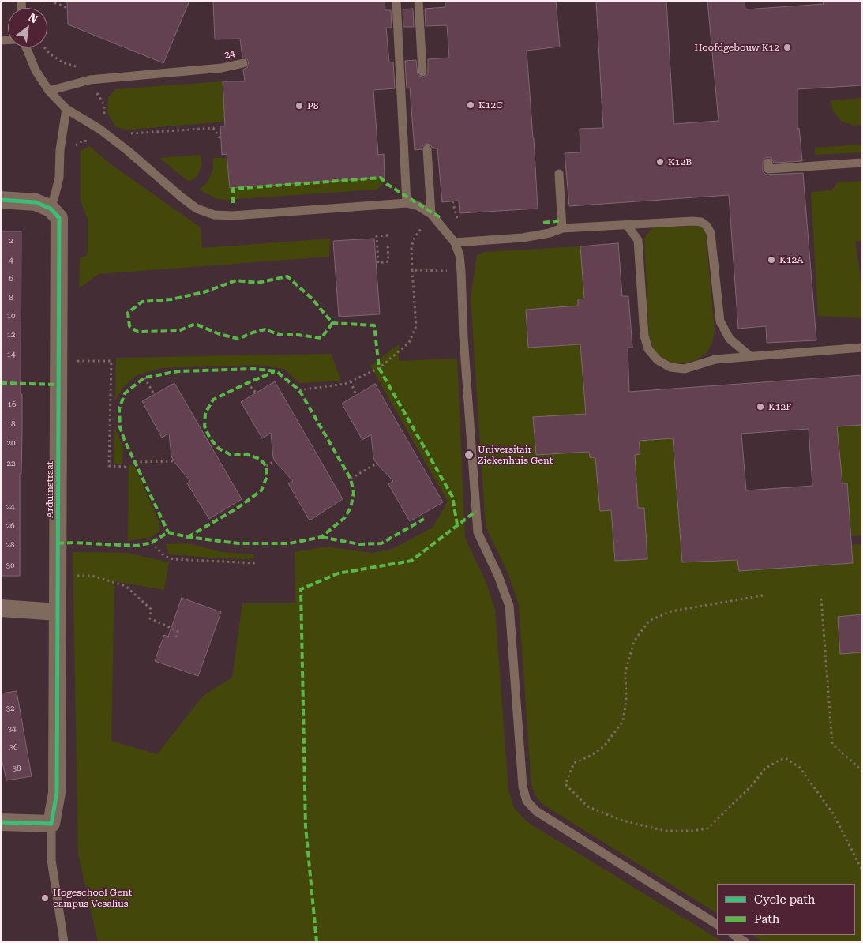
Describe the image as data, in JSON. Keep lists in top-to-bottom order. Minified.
{"streets":{"street":["Arduinstraat"],"lane":["24"]},"places":["Hoofdgebouw K12","K12C","P8","K12B","K12A","K12F","Universitair Ziekenhuis Gent","Hogeschool Gent campus Vesalius"],"house_numbers":["2","4","6","8","10","12","14","16","18","20","22","24","26","28","30","32","34","36","38"],"legend":["Cycle path","Path"],"north":"top right"}
